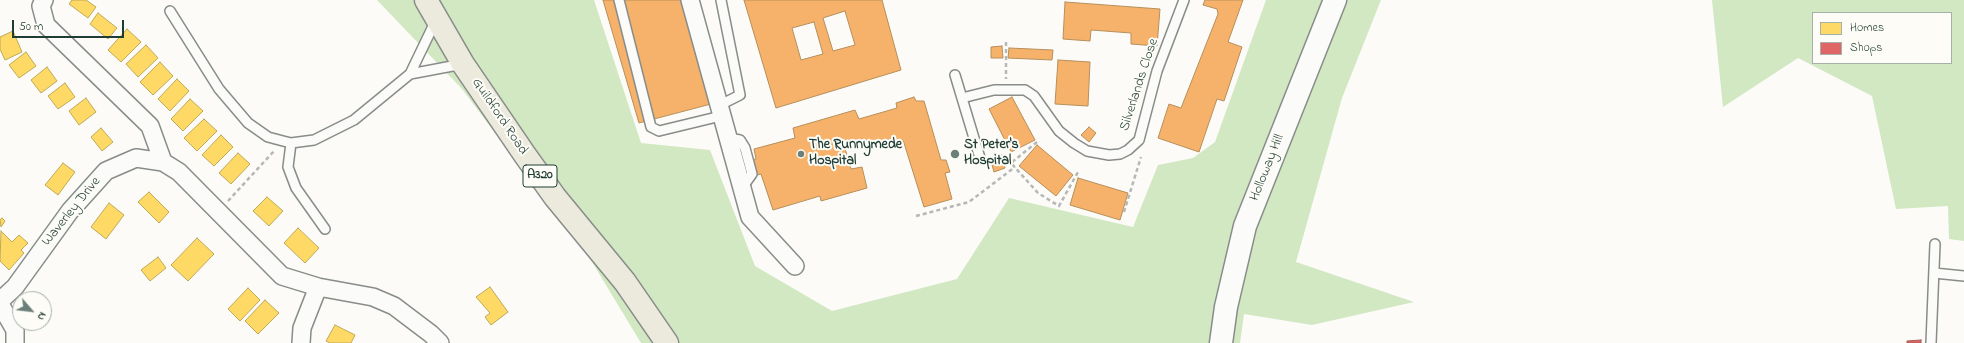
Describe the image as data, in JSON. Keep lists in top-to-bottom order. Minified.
{"streets":{"main road":["Guildford Road","Holloway Hill","A320"],"street":["Waverley Drive"],"lane":["Silverlands Close"]},"places":["The Runnymede Hospital","St Peter's Hospital"],"legend":["Homes","Shops"],"scale_bar":"50 m","north":"bottom right"}
